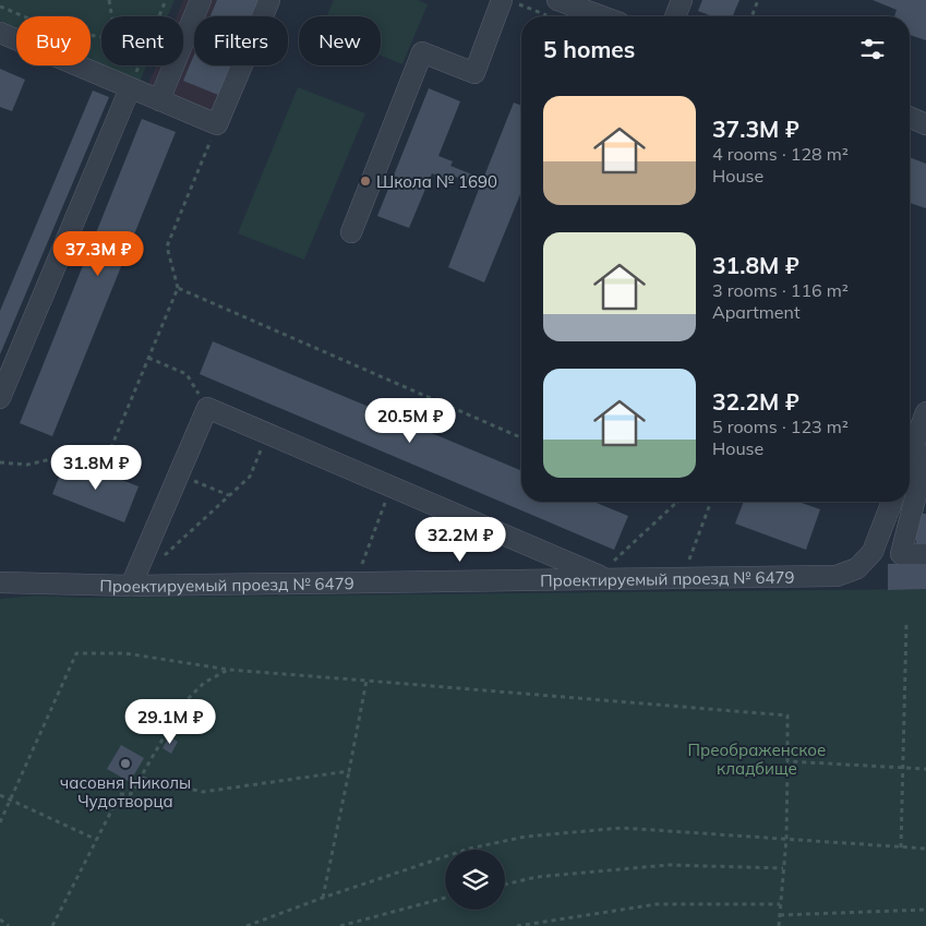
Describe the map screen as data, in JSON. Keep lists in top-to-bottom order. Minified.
{"streets":{"street":["Проектируемый проезд № 6479"]},"parks":["Преображенское кладбище"],"places":["Школа № 1690","часовня Николы Чудотворца"],"page":{"chip":["Buy","Rent","Filters","New"],"heading":"5 homes","list":[{"name":"37.3M ₽","note":"4 rooms · 128 m² · House"},{"name":"31.8M ₽","note":"3 rooms · 116 m² · Apartment"},{"name":"32.2M ₽","note":"5 rooms · 123 m² · House"}],"price":["37.3M ₽","20.5M ₽","31.8M ₽","32.2M ₽","29.1M ₽"]}}
